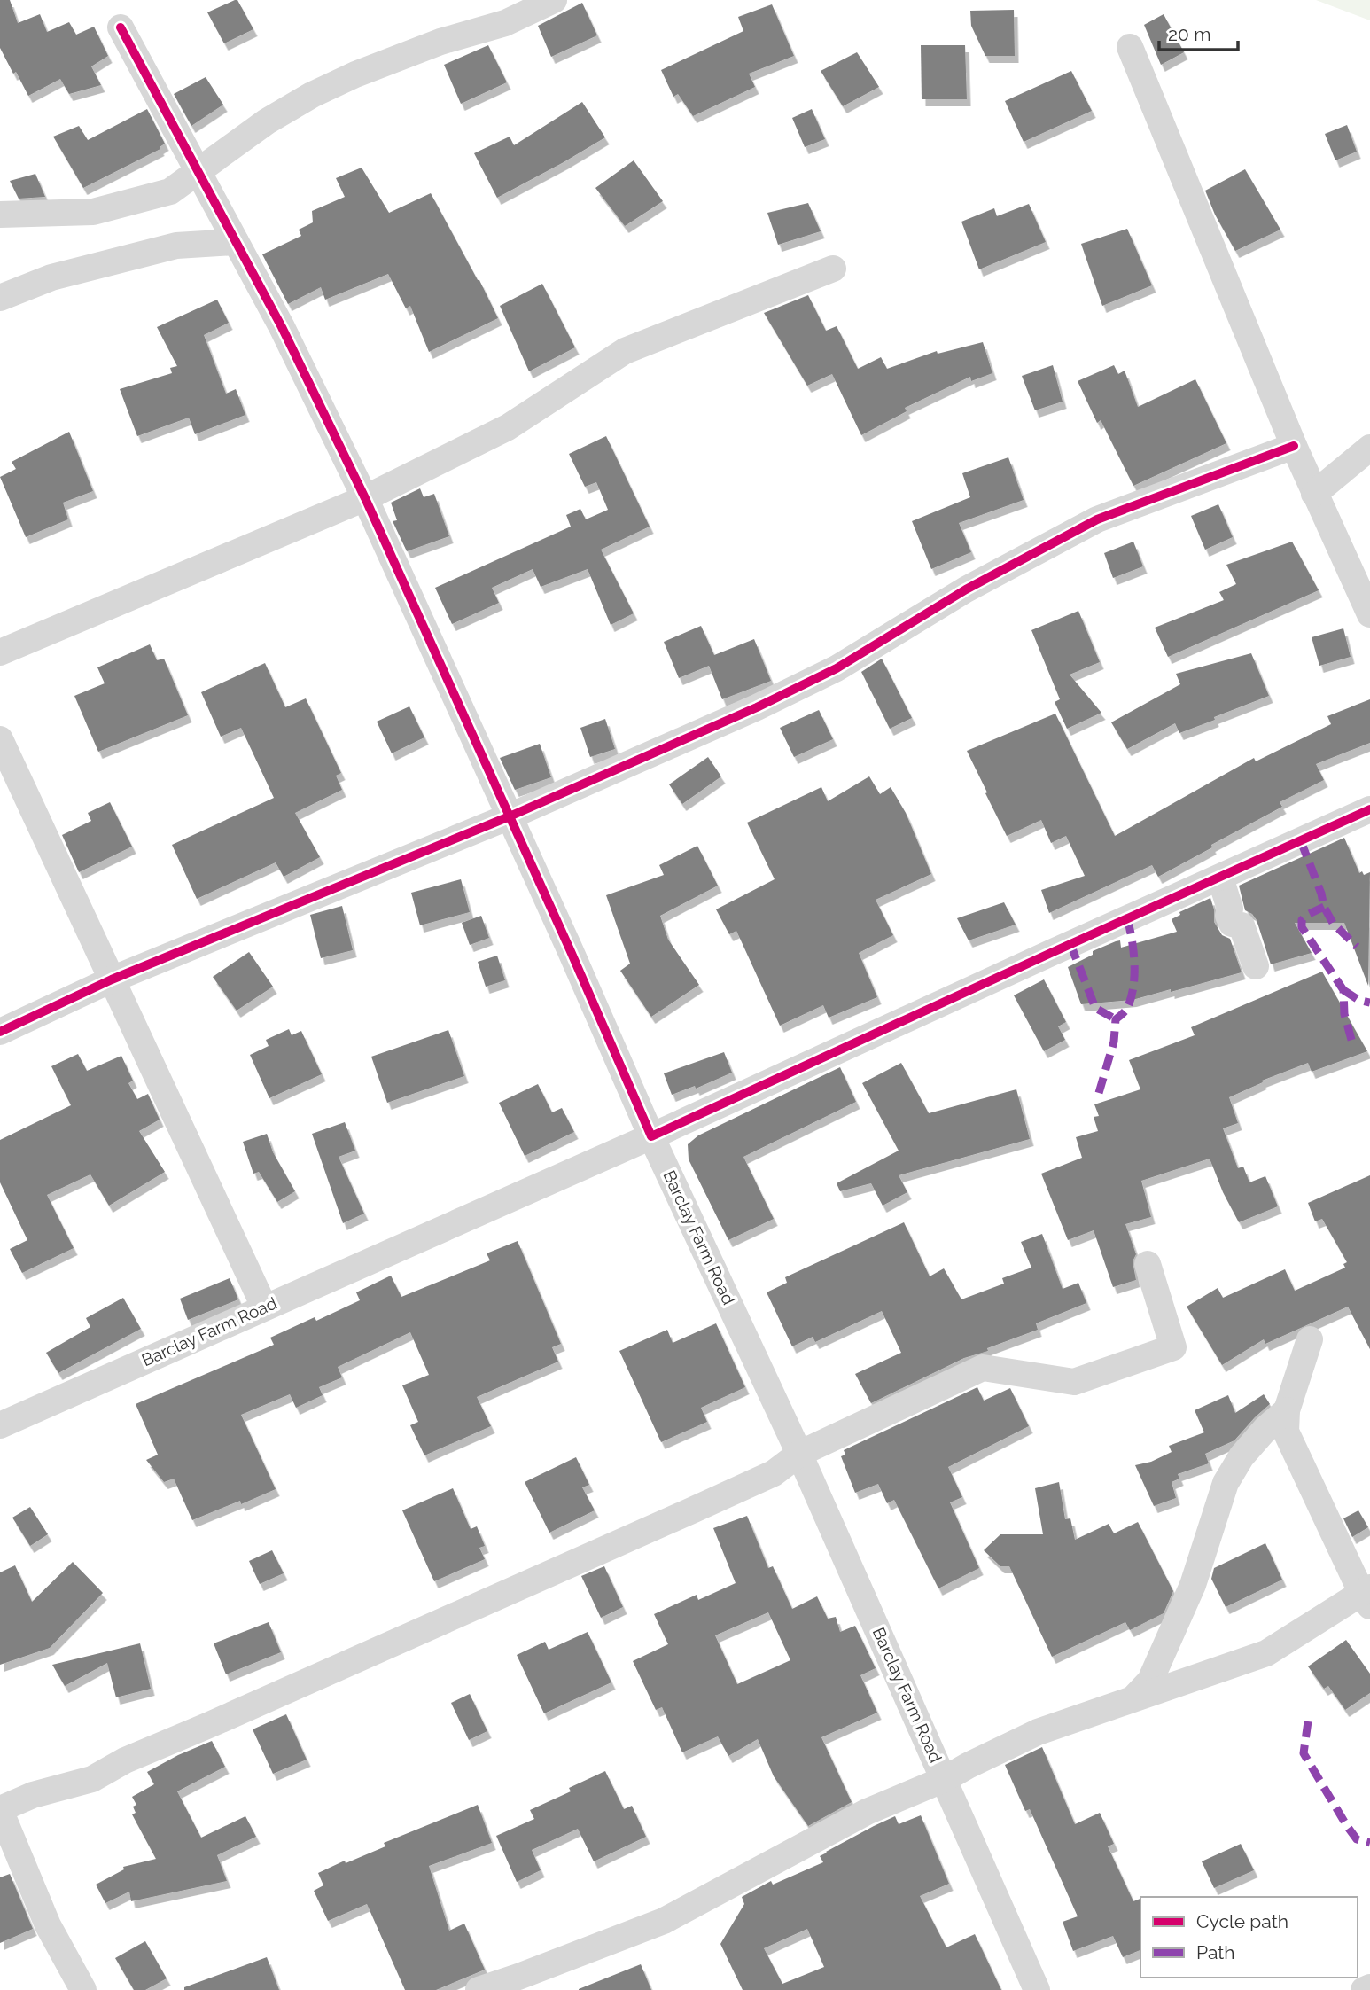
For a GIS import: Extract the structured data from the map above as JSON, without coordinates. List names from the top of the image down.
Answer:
{
  "streets": {
    "street": ["Barclay Farm Road"]
  },
  "legend": ["Cycle path", "Path"],
  "scale_bar": "20 m"
}
